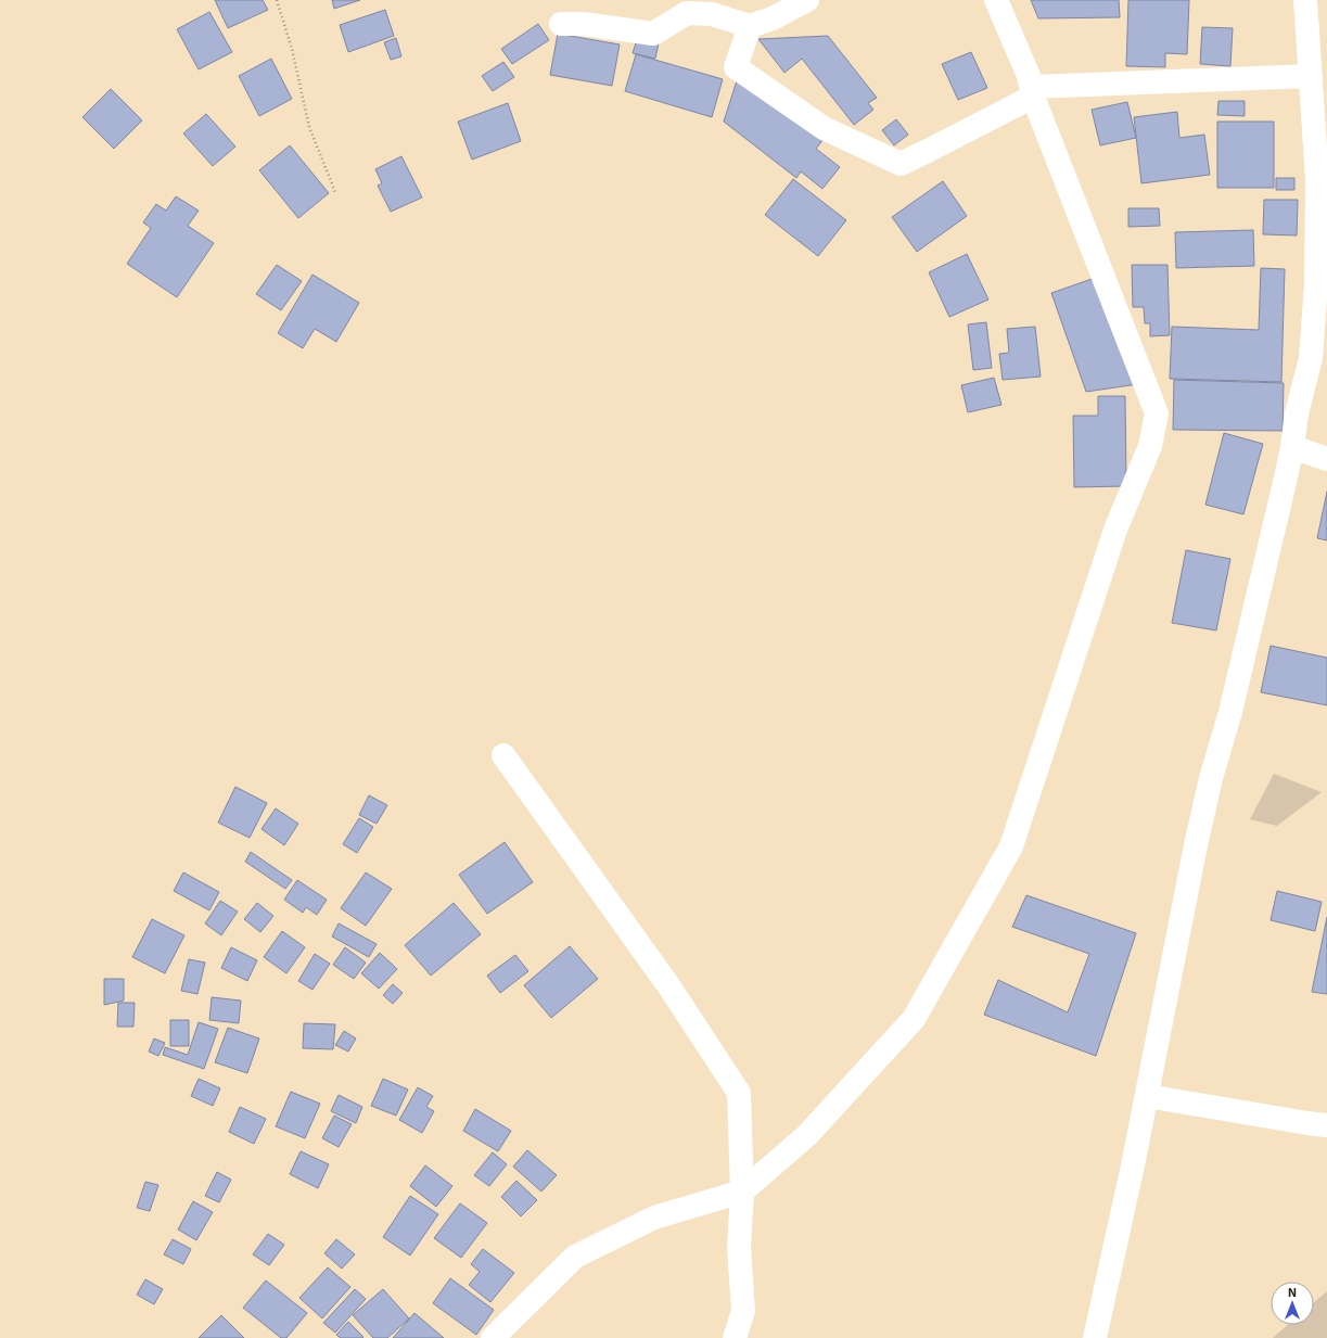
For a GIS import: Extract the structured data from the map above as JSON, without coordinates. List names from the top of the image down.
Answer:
{
  "north": "top"
}
